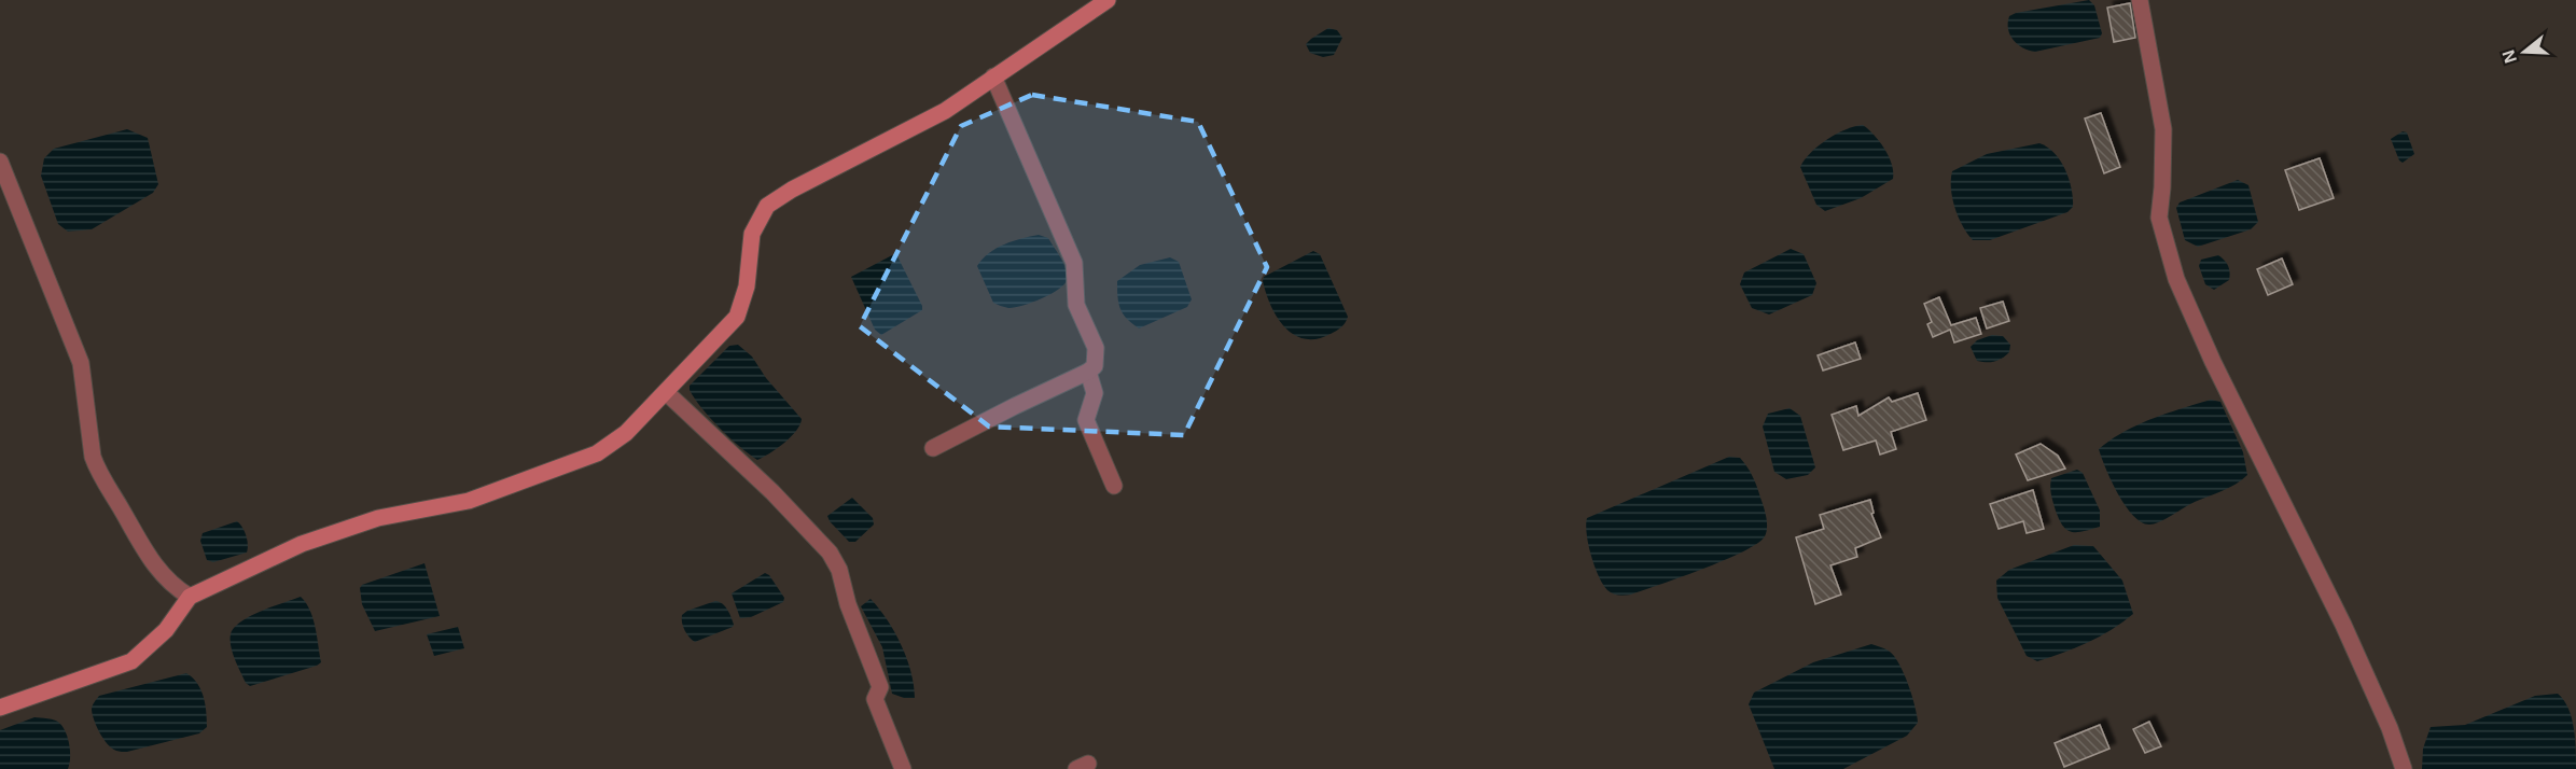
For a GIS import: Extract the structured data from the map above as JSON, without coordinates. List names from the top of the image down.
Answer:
{
  "north": "left"
}
